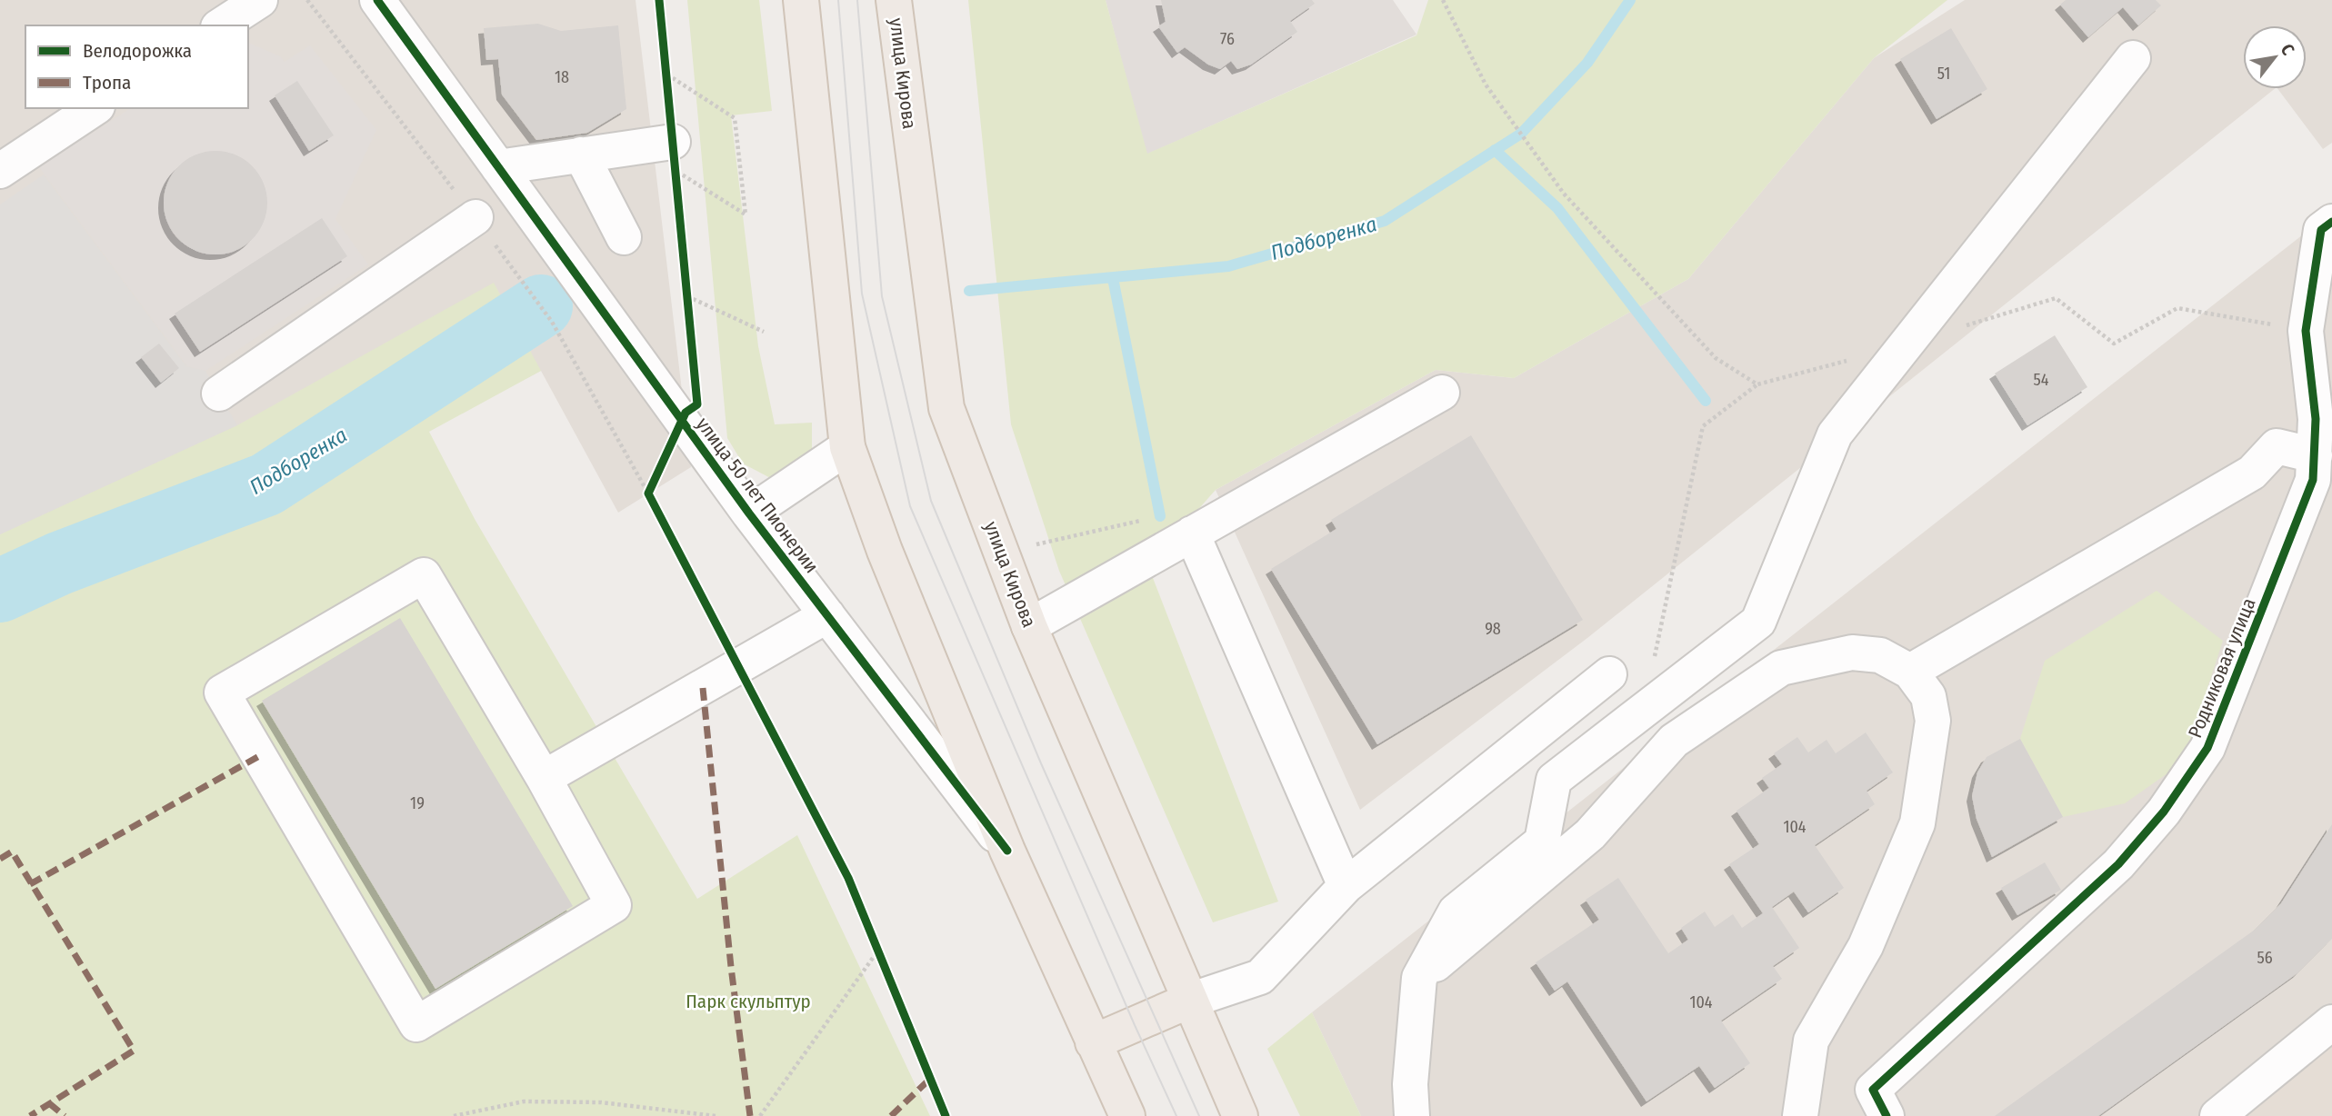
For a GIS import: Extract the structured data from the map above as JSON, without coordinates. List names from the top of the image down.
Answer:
{
  "streets": {
    "main road": ["улица Кирова"],
    "street": ["улица 50 лет Пионерии", "Родниковая улица"]
  },
  "water": ["Подборенка"],
  "parks": ["Парк скульптур"],
  "house_numbers": [
    "76",
    "51",
    "18",
    "54",
    "98",
    "19",
    "104",
    "56",
    "104"
  ],
  "legend": ["Велодорожка", "Тропа"],
  "north": "top right"
}
